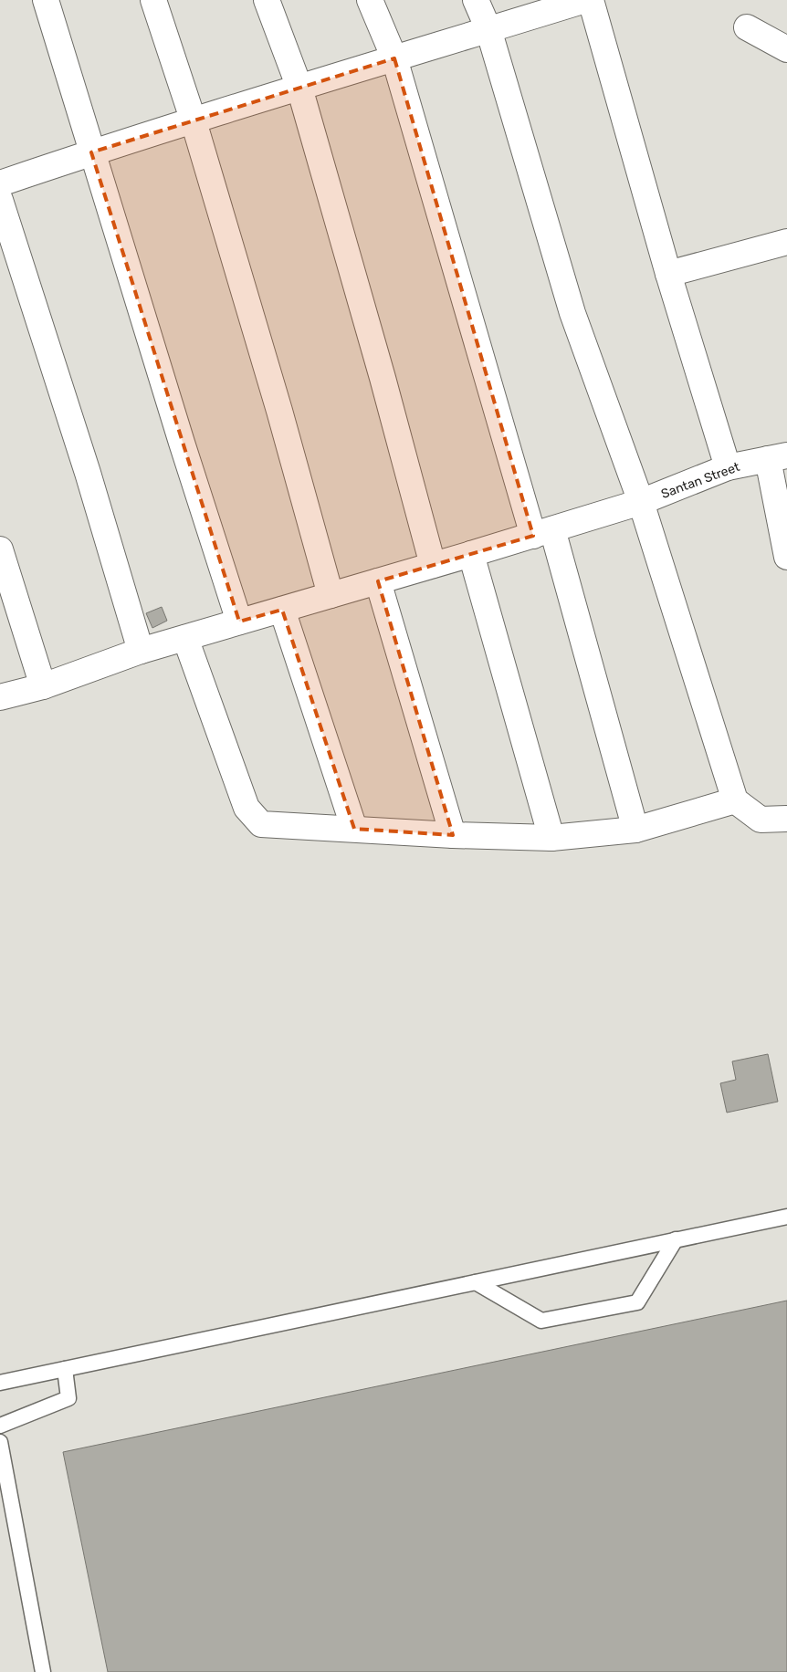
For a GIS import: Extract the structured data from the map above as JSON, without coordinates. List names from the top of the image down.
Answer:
{
  "streets": {
    "street": ["Santan Street"]
  }
}
